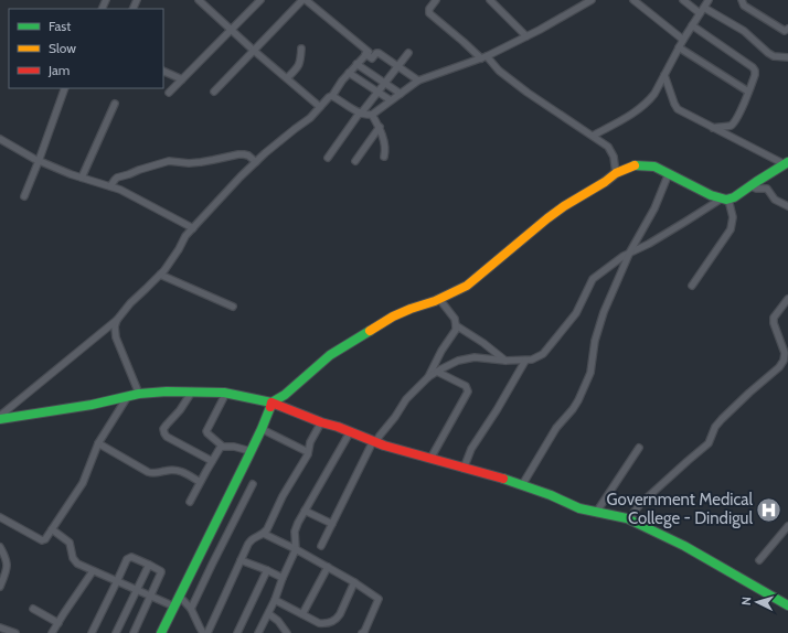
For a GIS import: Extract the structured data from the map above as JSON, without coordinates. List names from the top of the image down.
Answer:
{
  "places": {
    "hospital": ["Government Medical College - Dindigul"]
  },
  "legend": ["Fast", "Slow", "Jam"],
  "north": "left"
}
